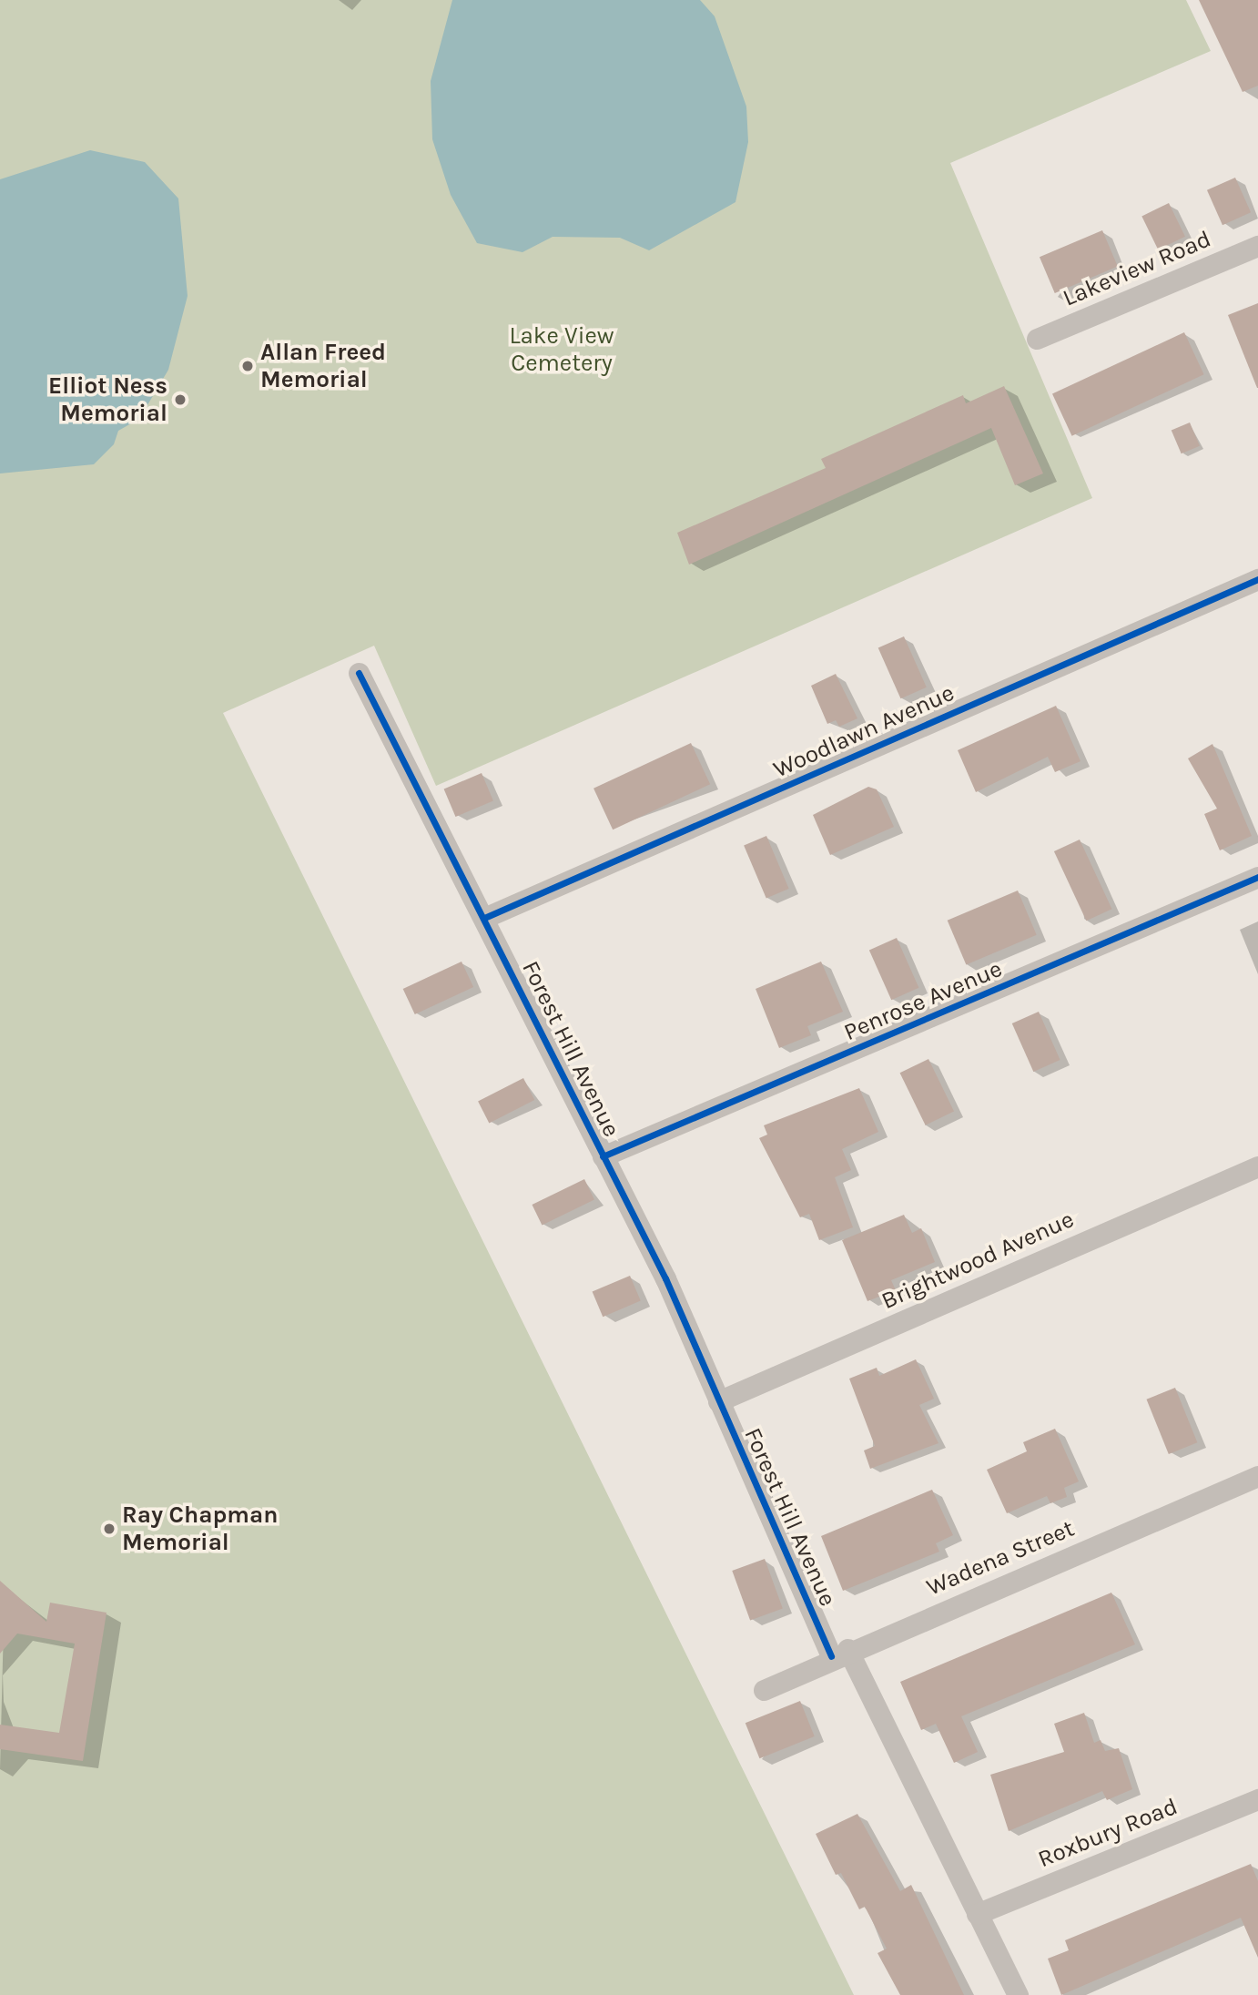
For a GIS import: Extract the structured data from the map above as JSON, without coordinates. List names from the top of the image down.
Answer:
{
  "streets": {
    "street": [
      "Lakeview Road",
      "Woodlawn Avenue",
      "Penrose Avenue",
      "Forest Hill Avenue",
      "Brightwood Avenue",
      "Wadena Street",
      "Roxbury Road"
    ]
  },
  "crossings": [
    ["Woodlawn Avenue", "Forest Hill Avenue"],
    ["Penrose Avenue", "Forest Hill Avenue"],
    ["Forest Hill Avenue", "Brightwood Avenue"],
    ["Forest Hill Avenue", "Wadena Street"],
    ["Forest Hill Avenue", "Roxbury Road"]
  ],
  "parks": ["Lake View Cemetery"],
  "places": ["Allan Freed Memorial", "Elliot Ness Memorial", "Ray Chapman Memorial"]
}
